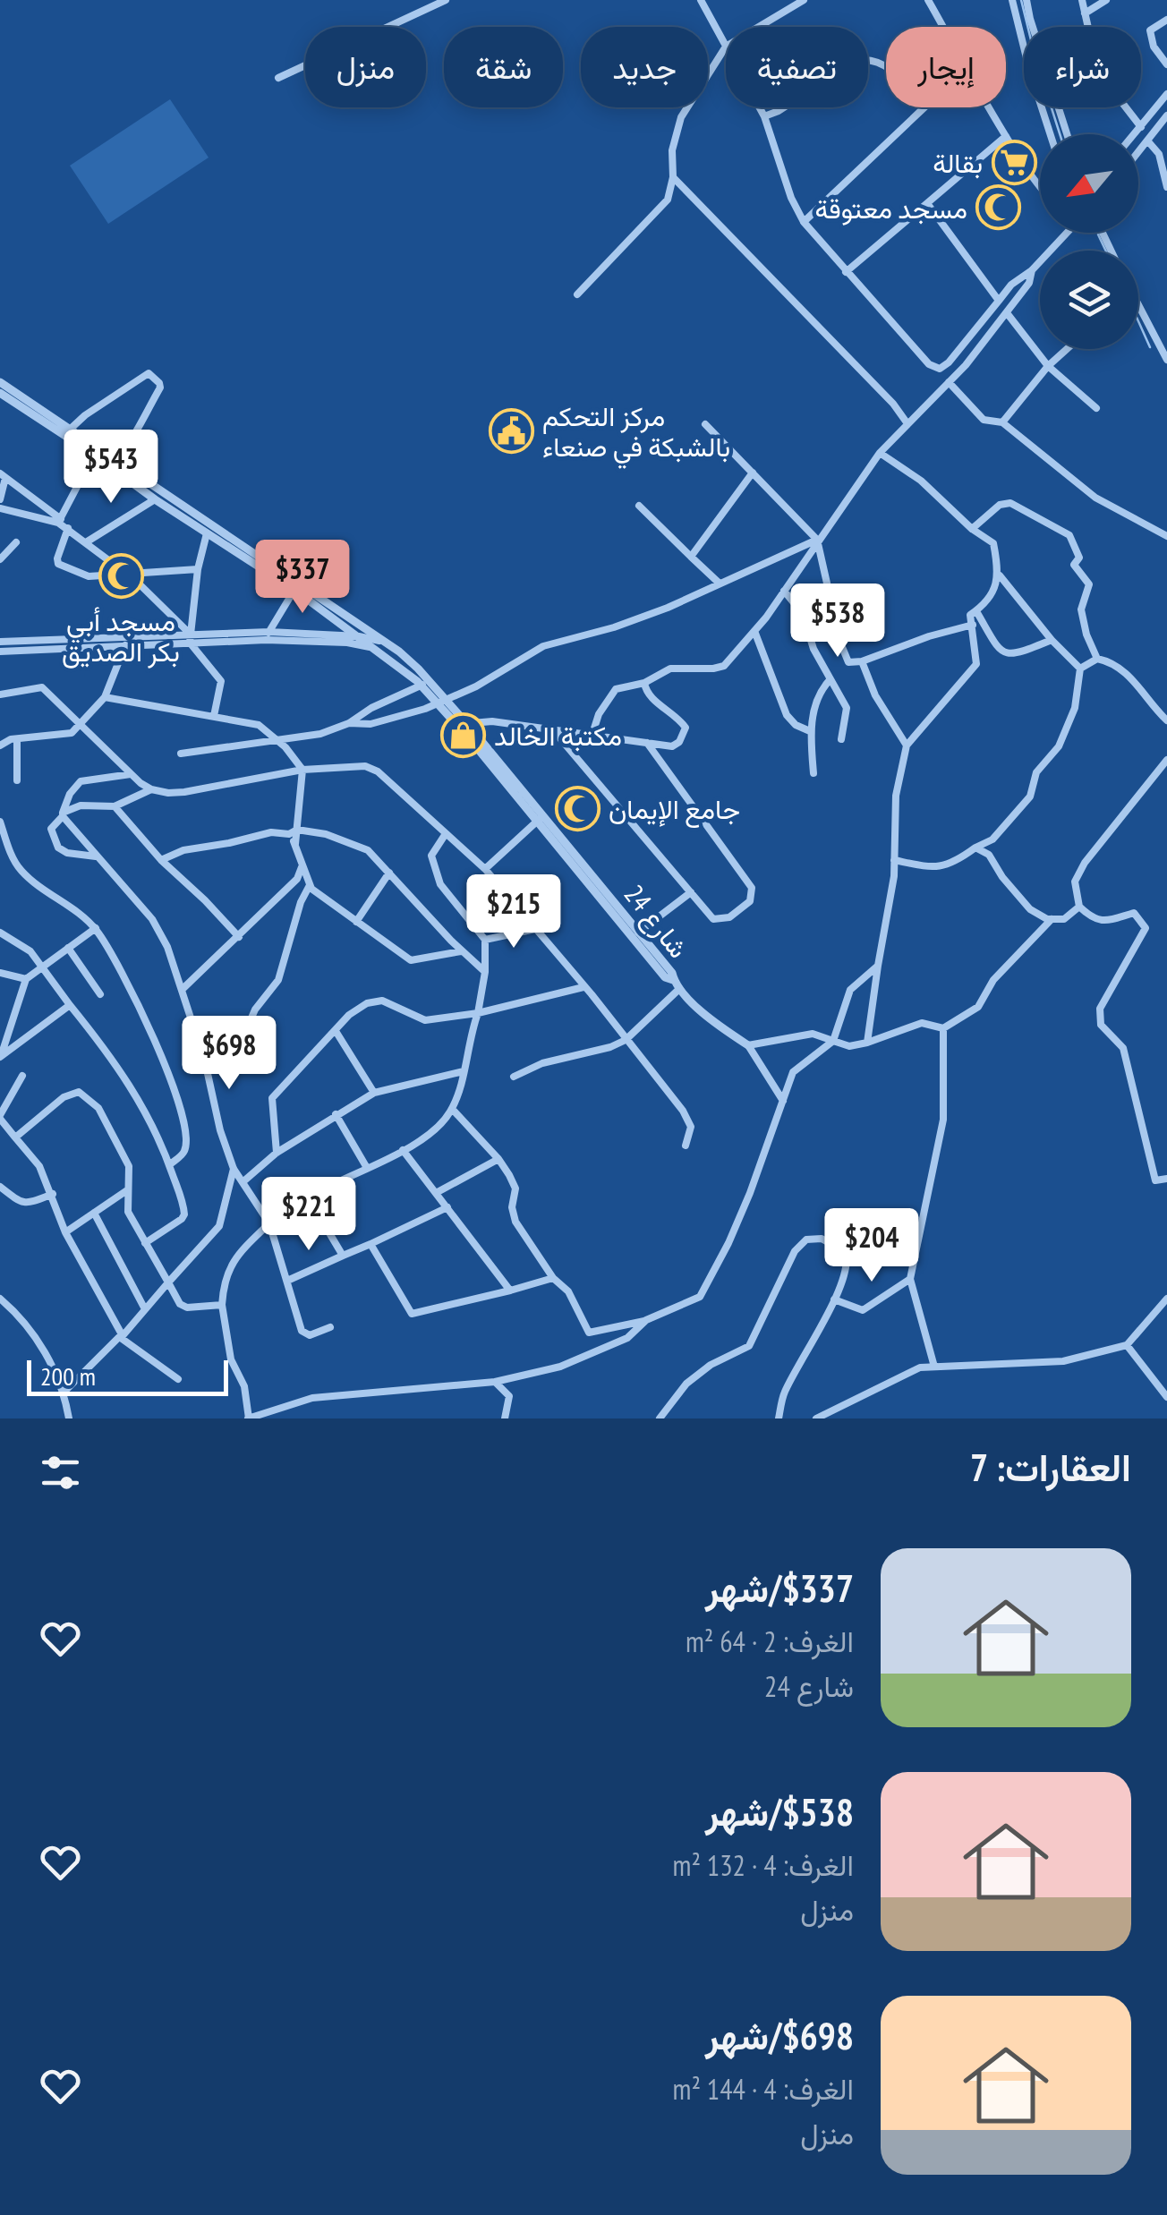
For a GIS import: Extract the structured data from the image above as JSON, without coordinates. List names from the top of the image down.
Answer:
{
  "streets": {
    "street": ["شارع 24"]
  },
  "places": {
    "supermarket": ["بقالة"],
    "mosque": ["مسجد معتوقة", "مسجد أبي بكر الصديق", "جامع الإيمان"],
    "public building": ["مركز التحكم بالشبكة في صنعاء"],
    "shop": ["مكتبة الخالد"]
  },
  "scale_bar": "200 m",
  "north": "bottom left",
  "page": {
    "chip": [
      "شراء",
      "إيجار",
      "تصفية",
      "جديد",
      "شقة",
      "منزل"
    ],
    "price": [
      "$543",
      "$337",
      "$538",
      "$215",
      "$698",
      "$221",
      "$204"
    ],
    "scale": "200 m",
    "heading": "العقارات: 7",
    "list": [
      {
        "name": "$337/شهر",
        "note": "الغرف: 2 · 64 m² · شارع 24"
      },
      {
        "name": "$538/شهر",
        "note": "الغرف: 4 · 132 m² · منزل"
      },
      {
        "name": "$698/شهر",
        "note": "الغرف: 4 · 144 m² · منزل"
      }
    ]
  }
}
